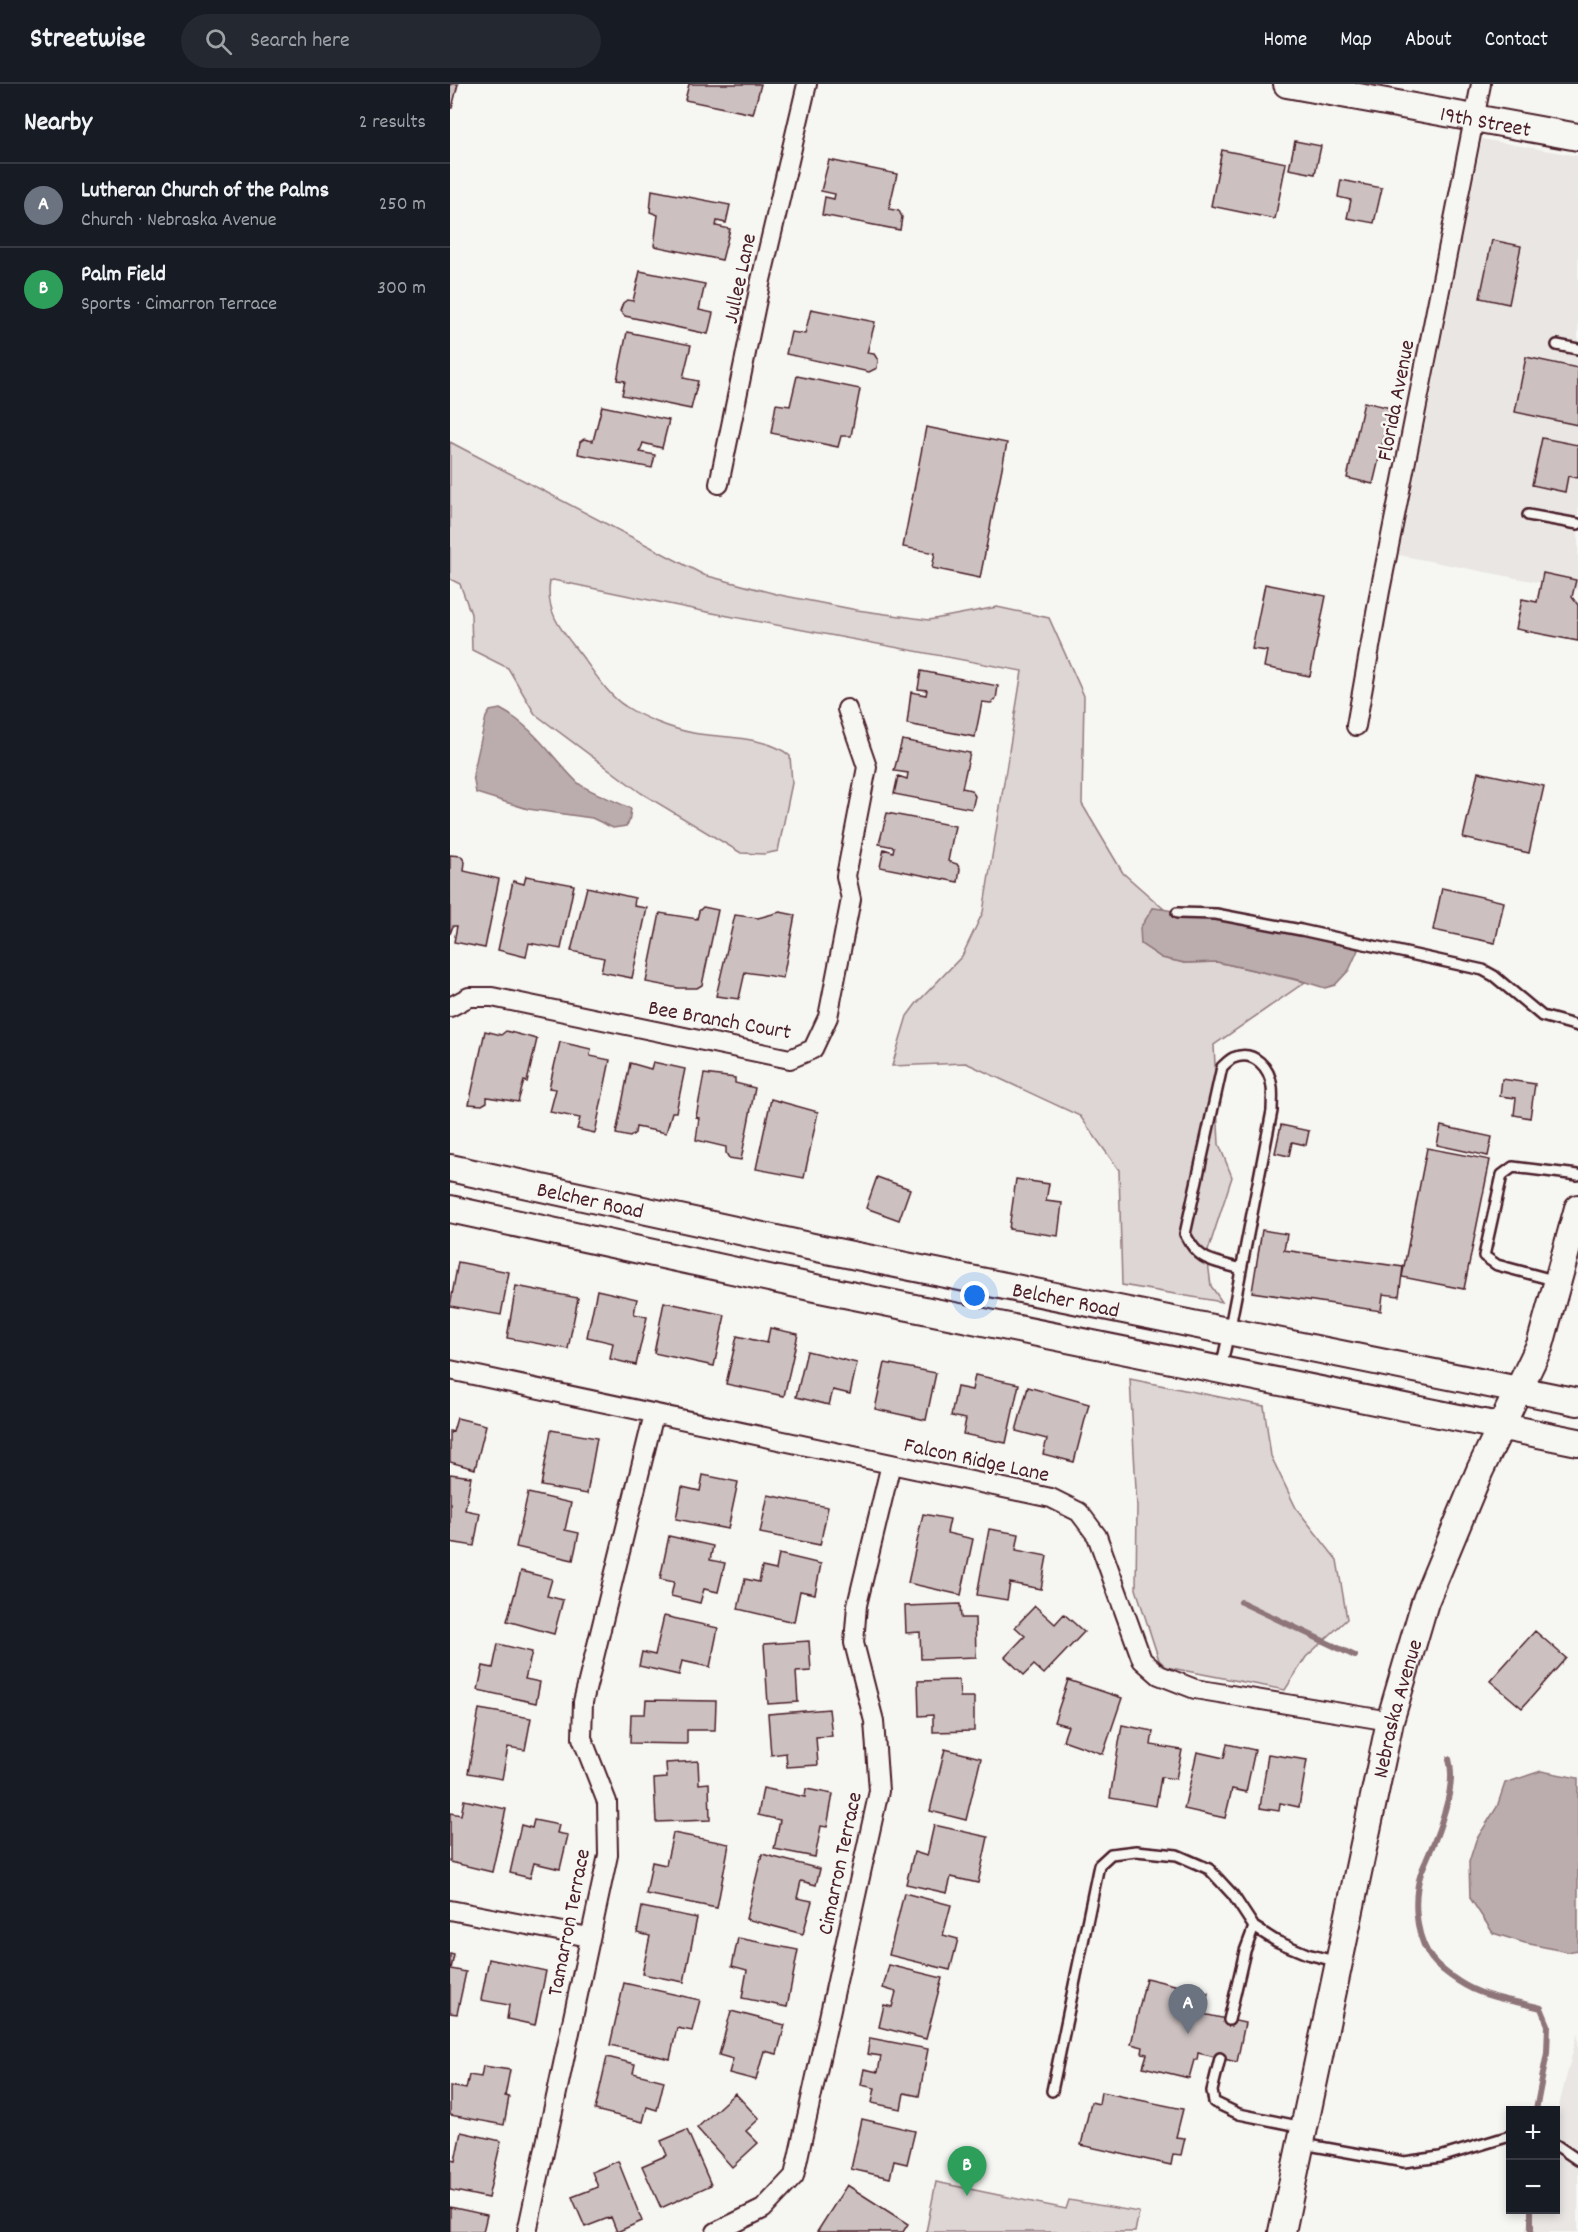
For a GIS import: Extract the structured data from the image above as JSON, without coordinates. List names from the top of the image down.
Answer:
{
  "streets": {
    "main road": ["19th Street", "Belcher Road", "Nebraska Avenue"],
    "street": [
      "Jullee Lane",
      "Florida Avenue",
      "Bee Branch Court",
      "Falcon Ridge Lane",
      "Cimarron Terrace",
      "Tamarron Terrace"
    ]
  },
  "crossings": [
    ["19th Street", "Florida Avenue"],
    ["Belcher Road", "Nebraska Avenue"],
    ["Falcon Ridge Lane", "Nebraska Avenue"],
    ["Falcon Ridge Lane", "Cimarron Terrace"],
    ["Falcon Ridge Lane", "Tamarron Terrace"]
  ],
  "page": {
    "header": "Streetwise",
    "search": "Search here",
    "nav": [
      "Home",
      "Map",
      "About",
      "Contact"
    ],
    "heading": ["Nearby", "2 results"],
    "list": [
      {
        "mark": "A",
        "name": "Lutheran Church of the Palms",
        "note": "Church · Nebraska Avenue",
        "value": "250 m"
      },
      {
        "mark": "B",
        "name": "Palm Field",
        "note": "Sports · Cimarron Terrace",
        "value": "300 m"
      }
    ],
    "pins": ["A", "B"],
    "map_buttons": ["+", "−"]
  }
}
